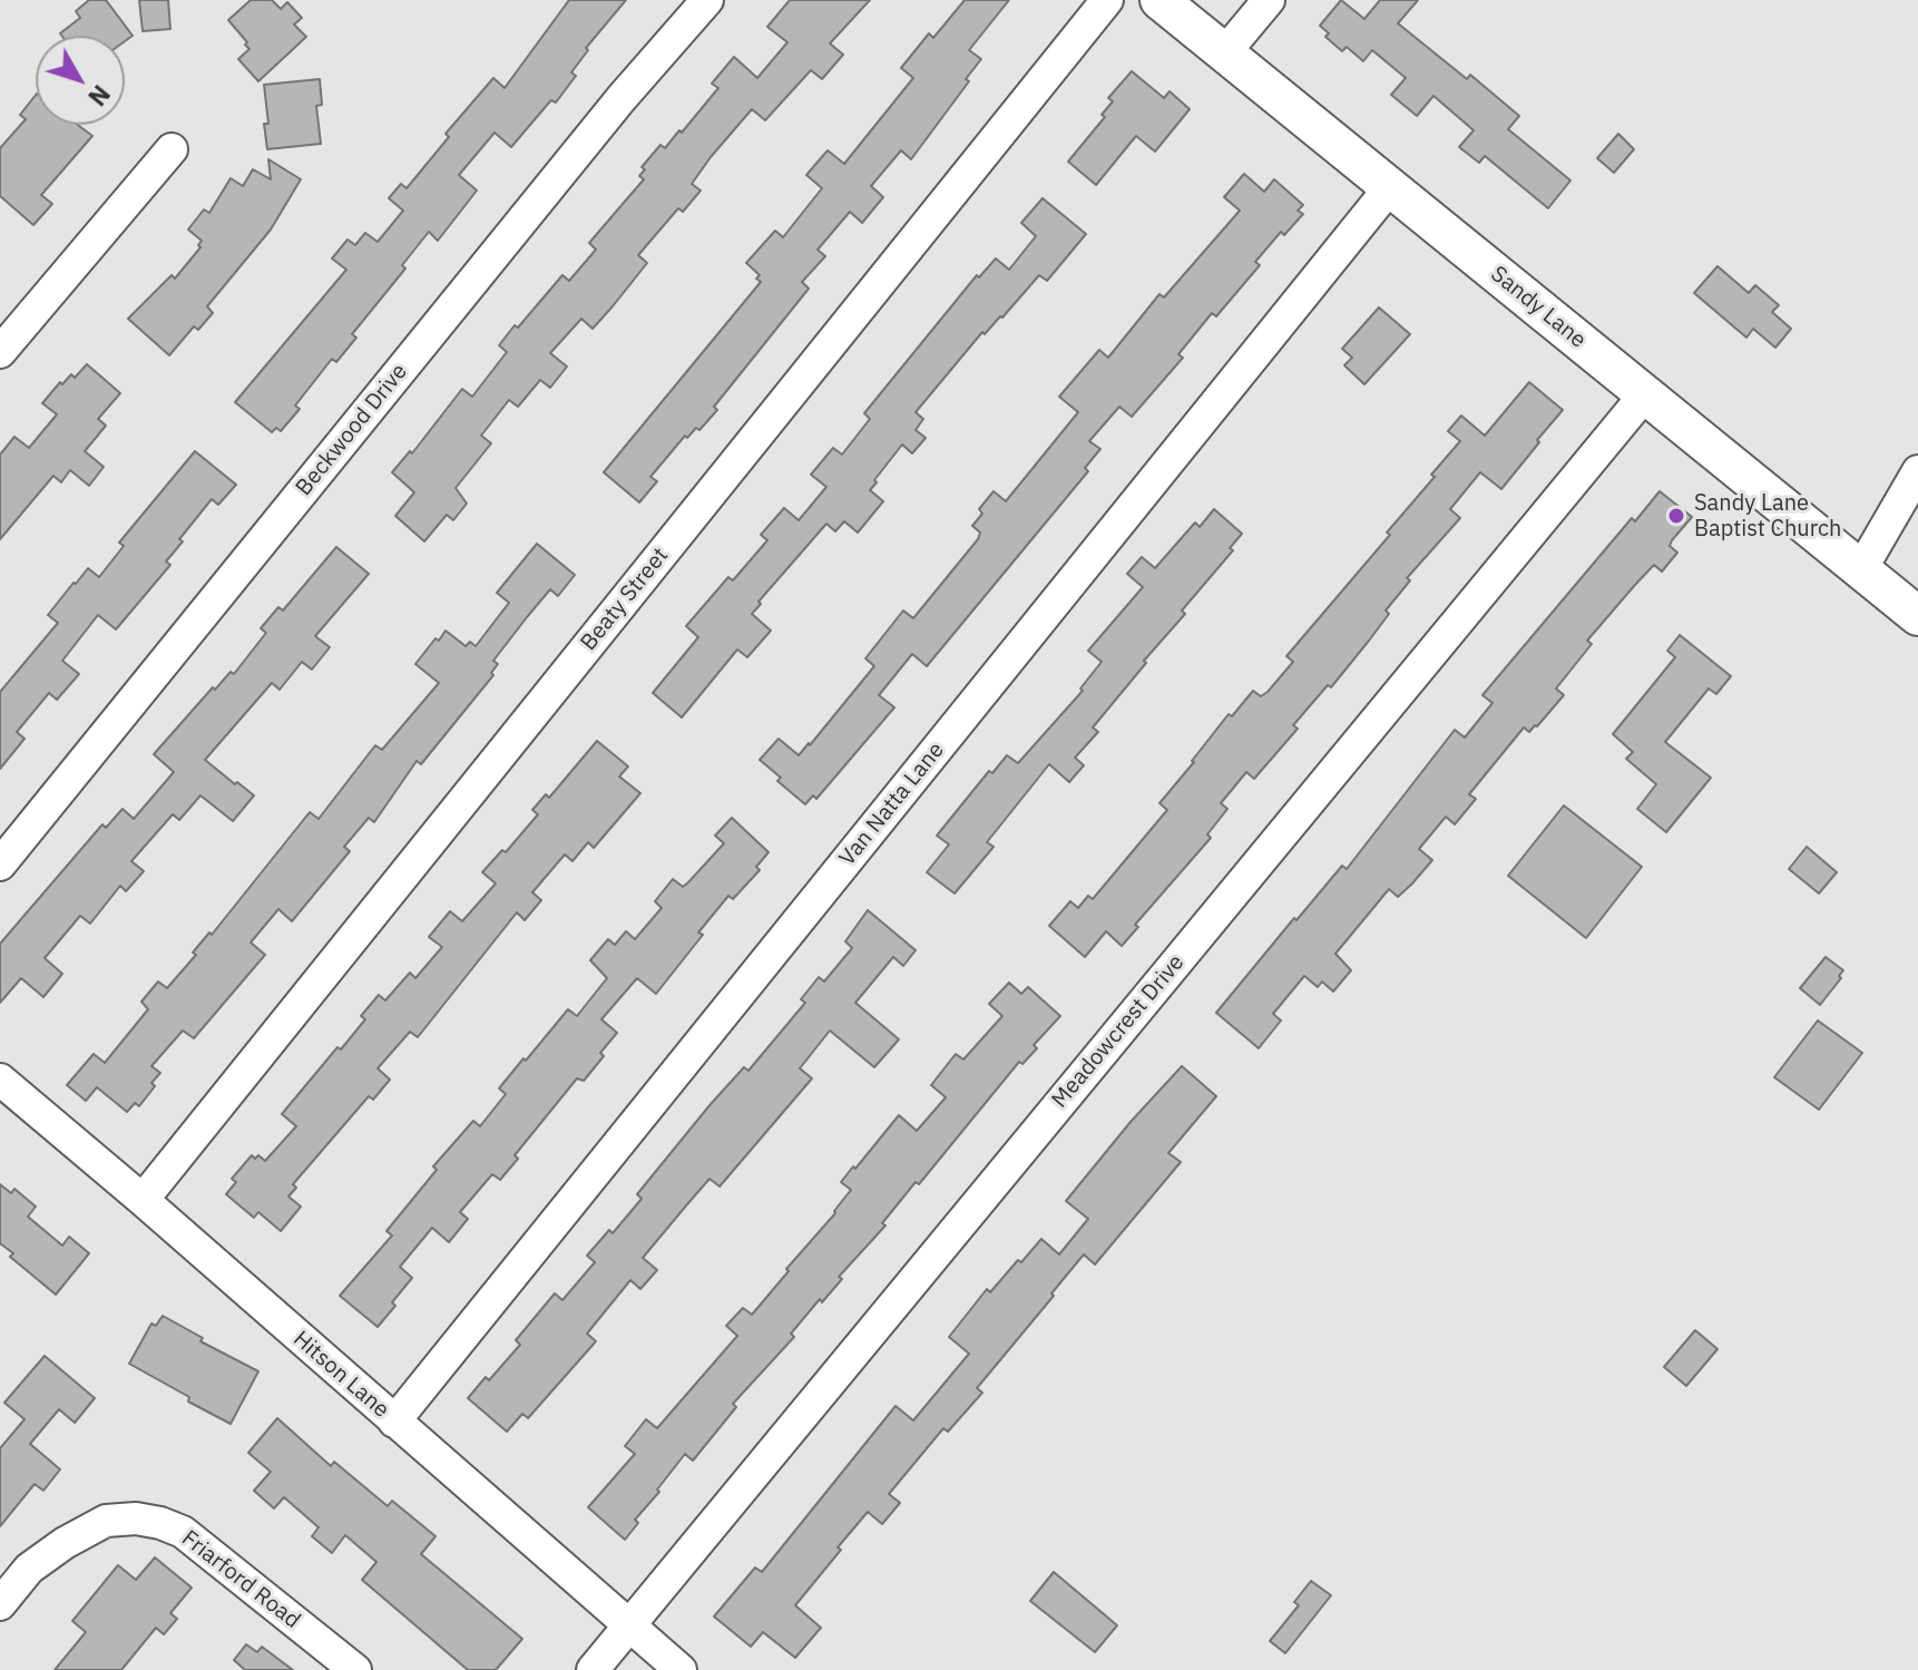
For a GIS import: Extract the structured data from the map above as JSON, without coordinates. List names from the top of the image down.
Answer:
{
  "streets": {
    "street": [
      "Sandy Lane",
      "Beckwood Drive",
      "Beaty Street",
      "Van Natta Lane",
      "Meadowcrest Drive",
      "Hitson Lane",
      "Friarford Road"
    ]
  },
  "crossings": [
    ["Sandy Lane", "Van Natta Lane"],
    ["Sandy Lane", "Meadowcrest Drive"],
    ["Beaty Street", "Hitson Lane"],
    ["Van Natta Lane", "Hitson Lane"],
    ["Meadowcrest Drive", "Hitson Lane"]
  ],
  "places": ["Sandy Lane Baptist Church"],
  "north": "bottom right"
}
